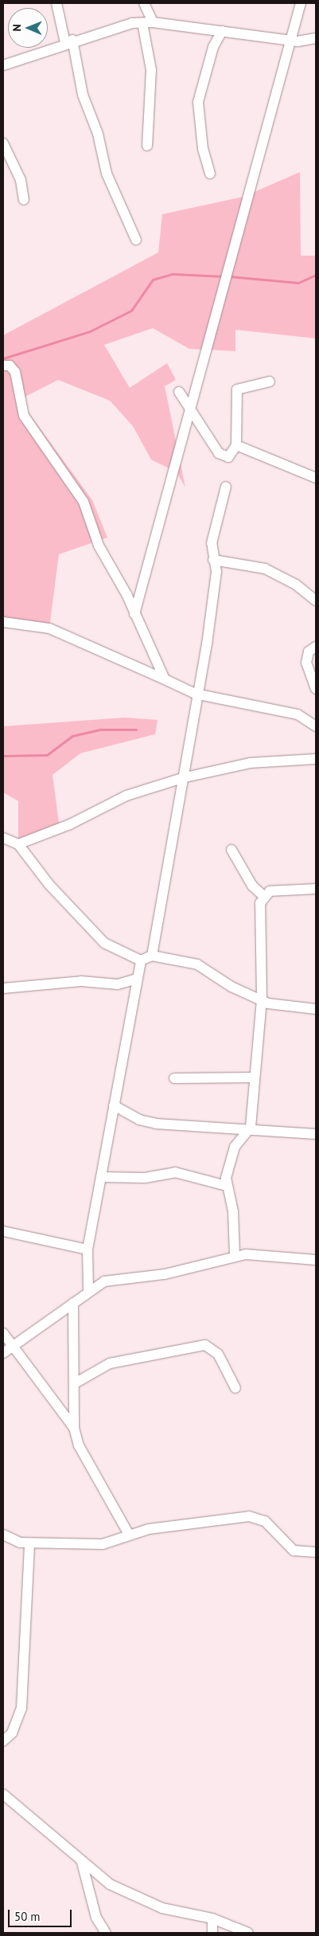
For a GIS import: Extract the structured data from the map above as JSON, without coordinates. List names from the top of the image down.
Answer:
{
  "scale_bar": "50 m",
  "north": "left"
}
